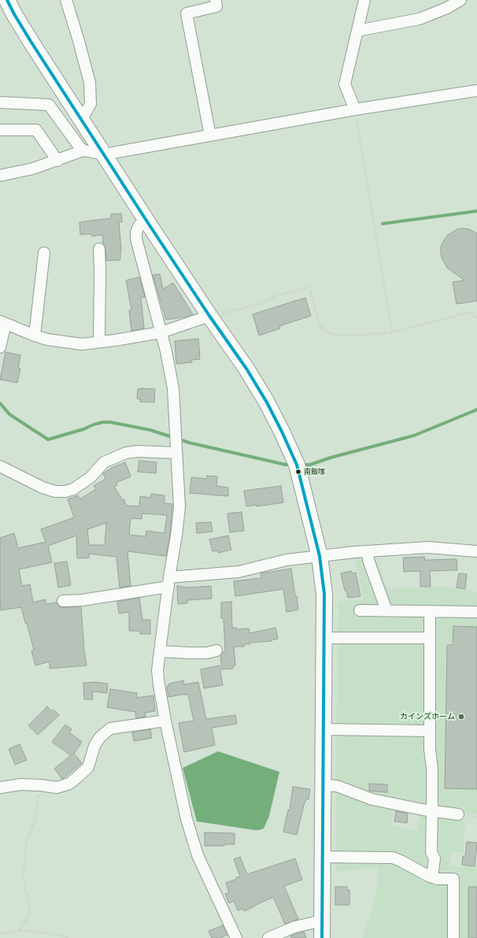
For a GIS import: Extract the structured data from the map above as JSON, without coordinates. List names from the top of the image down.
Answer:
{
  "places": ["南飯塚", "カインズホーム"]
}
